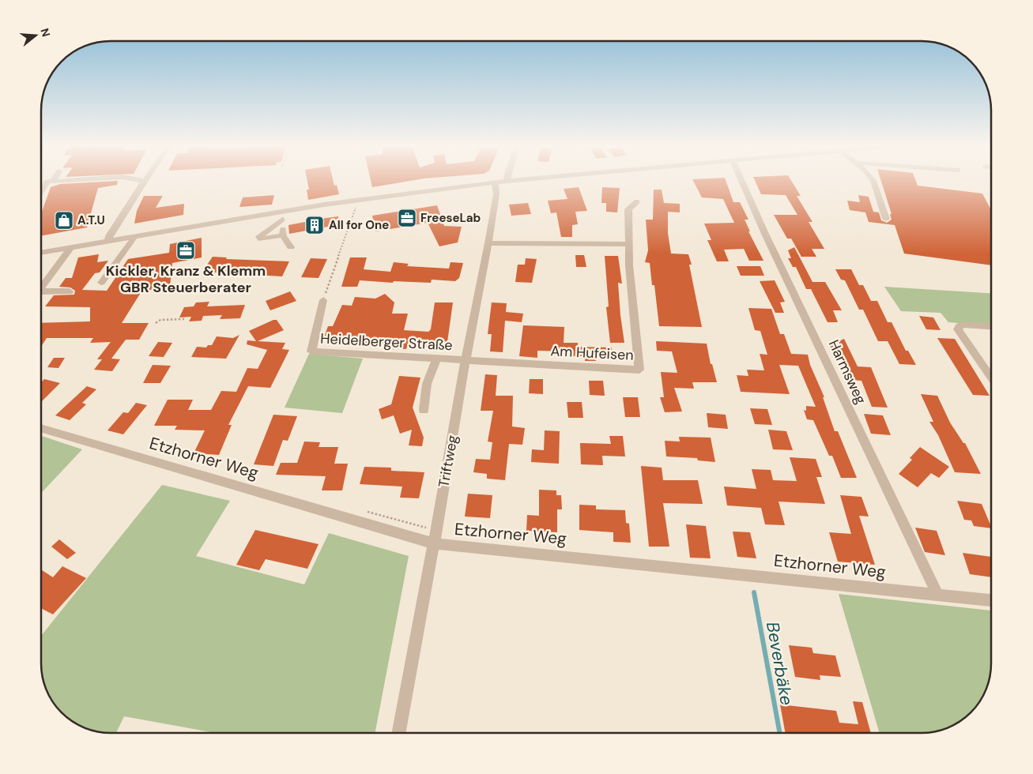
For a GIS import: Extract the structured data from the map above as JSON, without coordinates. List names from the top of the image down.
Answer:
{
  "streets": {
    "street": [
      "Heidelberger Straße",
      "Am Hufeisen",
      "Harmsweg",
      "Etzhorner Weg",
      "Triftweg"
    ]
  },
  "crossings": [
    ["Heidelberger Straße", "Am Hufeisen"],
    ["Heidelberger Straße", "Triftweg"],
    ["Am Hufeisen", "Triftweg"],
    ["Harmsweg", "Etzhorner Weg"],
    ["Etzhorner Weg", "Triftweg"]
  ],
  "water": ["Beverbäke"],
  "places": {
    "office": ["FreeseLab", "Kickler, Kranz & Klemm GBR Steuerberater"],
    "shop": ["A.T.U"],
    "building": ["All for One"]
  },
  "north": "right"
}
